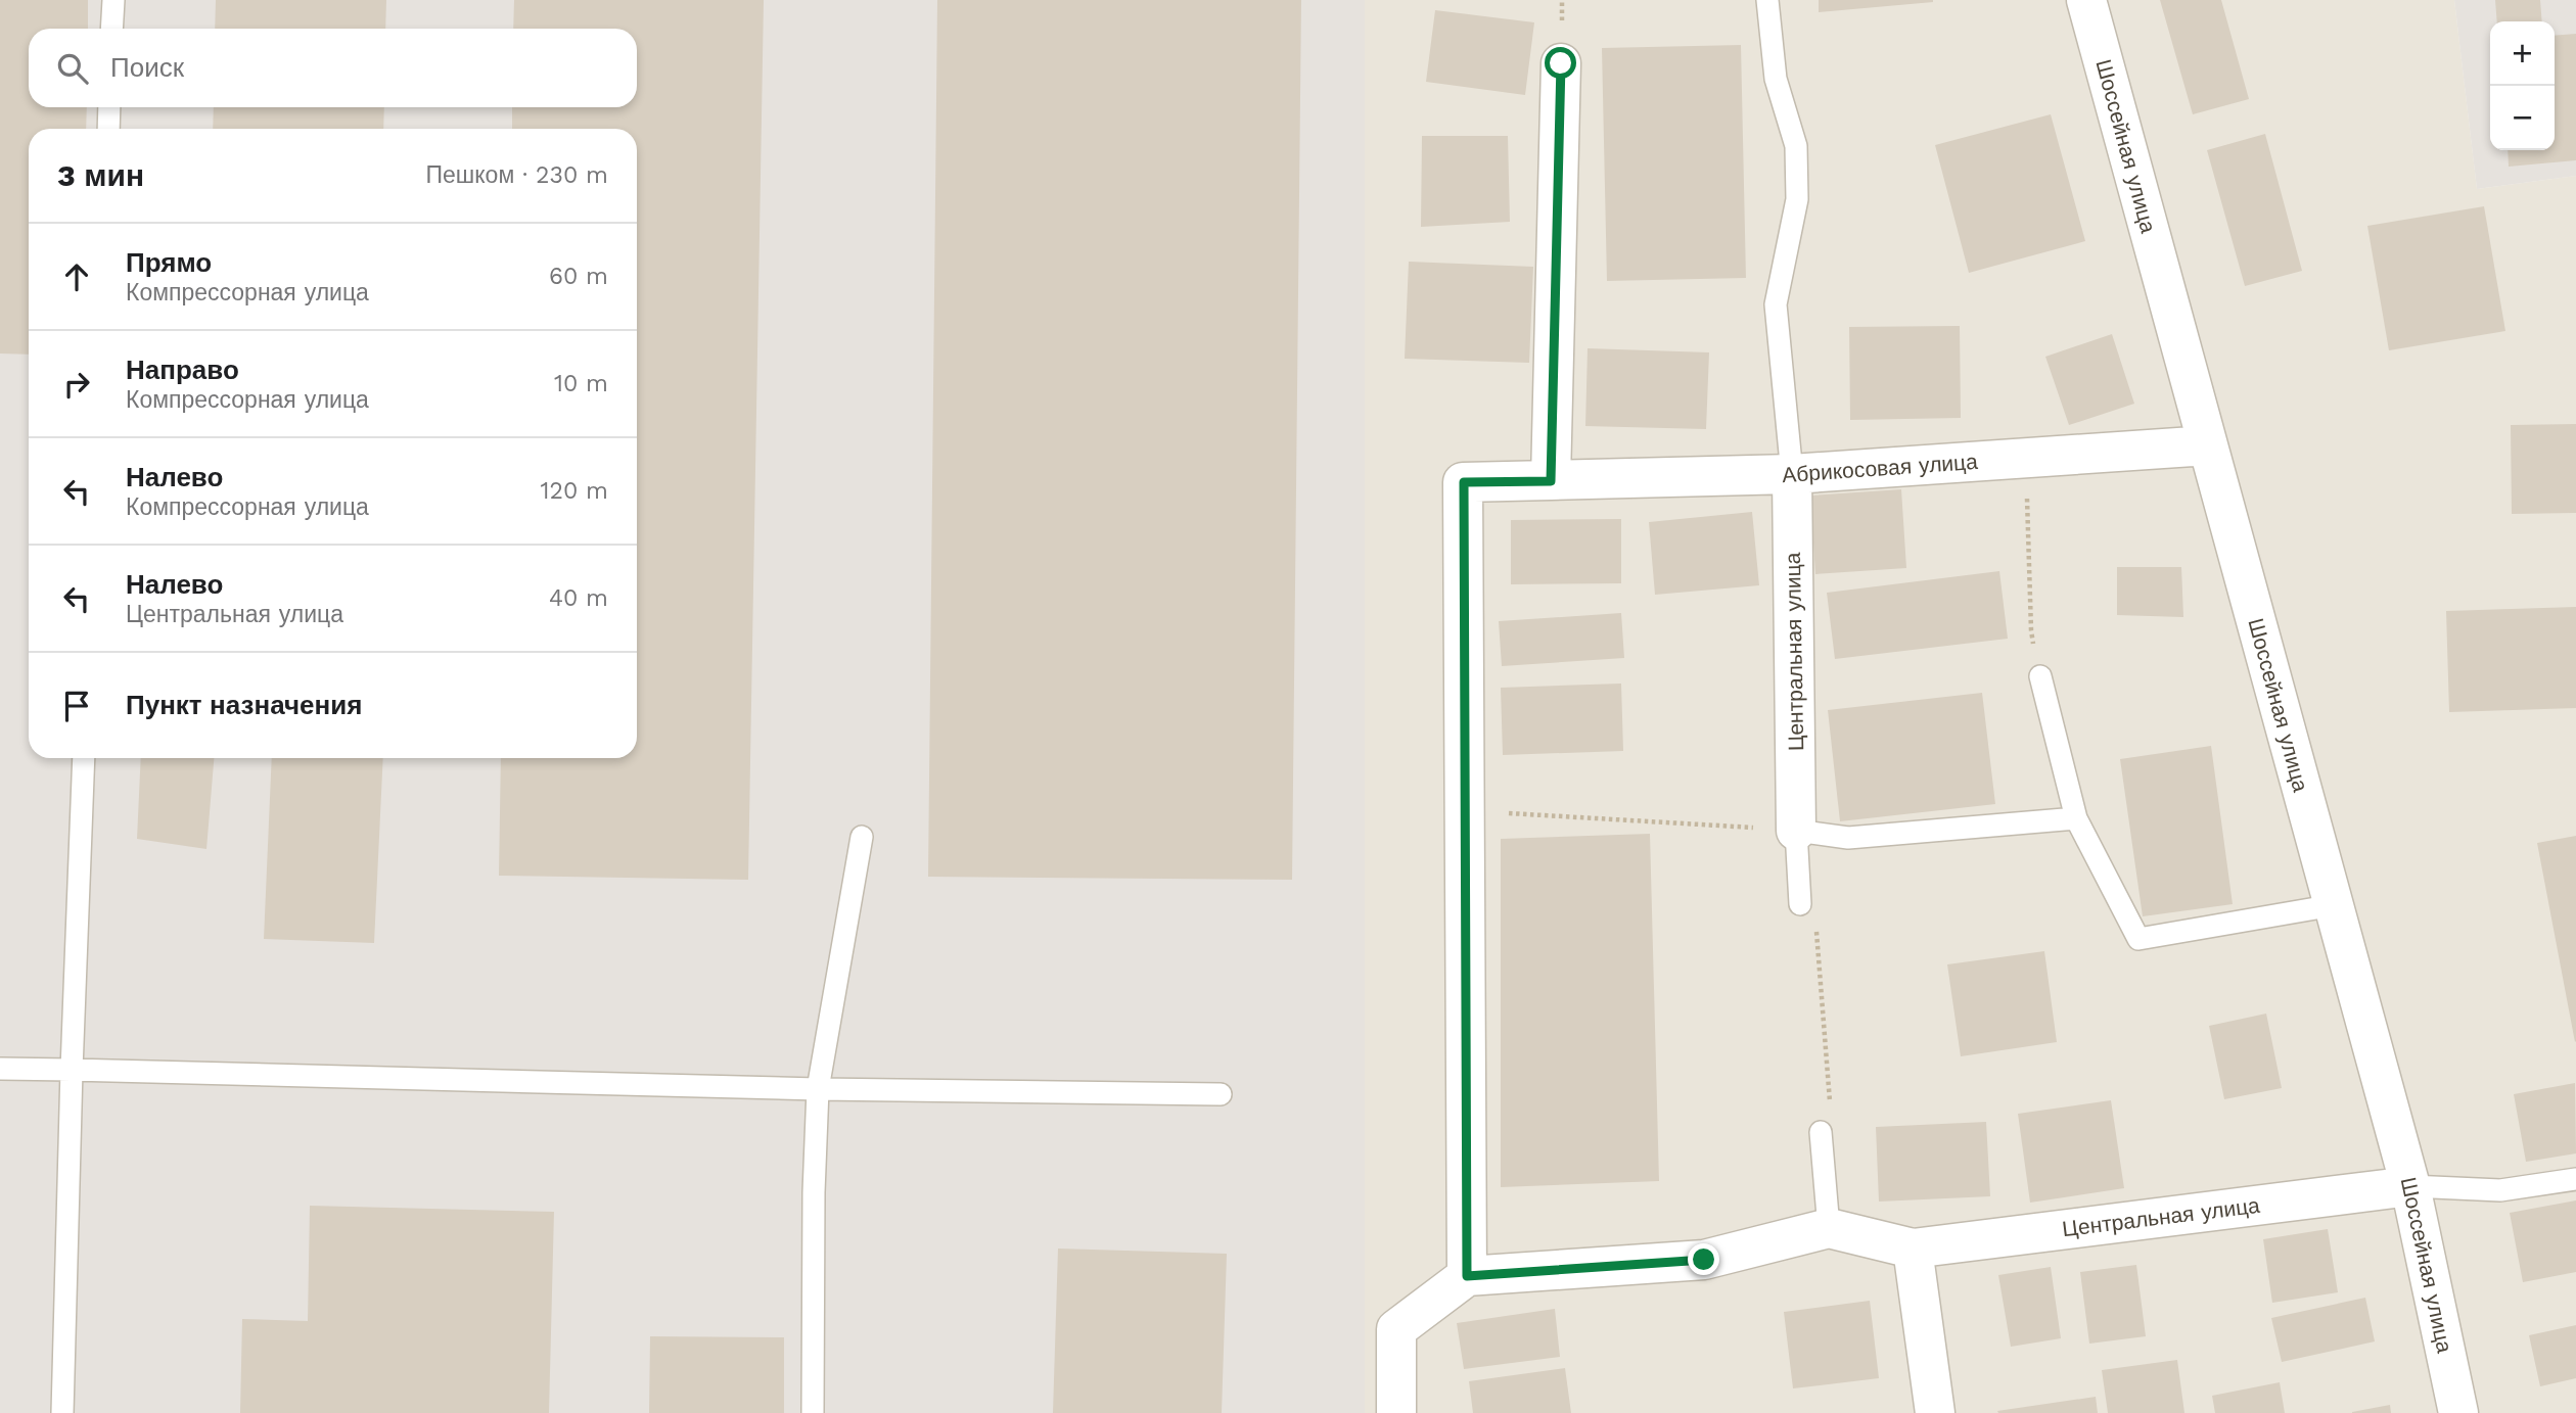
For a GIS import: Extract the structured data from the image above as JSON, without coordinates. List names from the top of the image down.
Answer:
{
  "streets": {
    "street": ["Шоссейная улица", "Абрикосовая улица", "Центральная улица"]
  },
  "crossings": [
    ["Шоссейная улица", "Абрикосовая улица"],
    ["Шоссейная улица", "Центральная улица"],
    ["Абрикосовая улица", "Центральная улица"]
  ],
  "page": {
    "map_buttons": ["+", "−"],
    "search": "Поиск",
    "heading": ["3 мин", "Пешком · 230 m"],
    "list": [
      ["Прямо", "Компрессорная улица", "60 m"],
      ["Направо", "Компрессорная улица", "10 m"],
      ["Налево", "Компрессорная улица", "120 m"],
      ["Налево", "Центральная улица", "40 m"],
      "Пункт назначения"
    ]
  }
}
